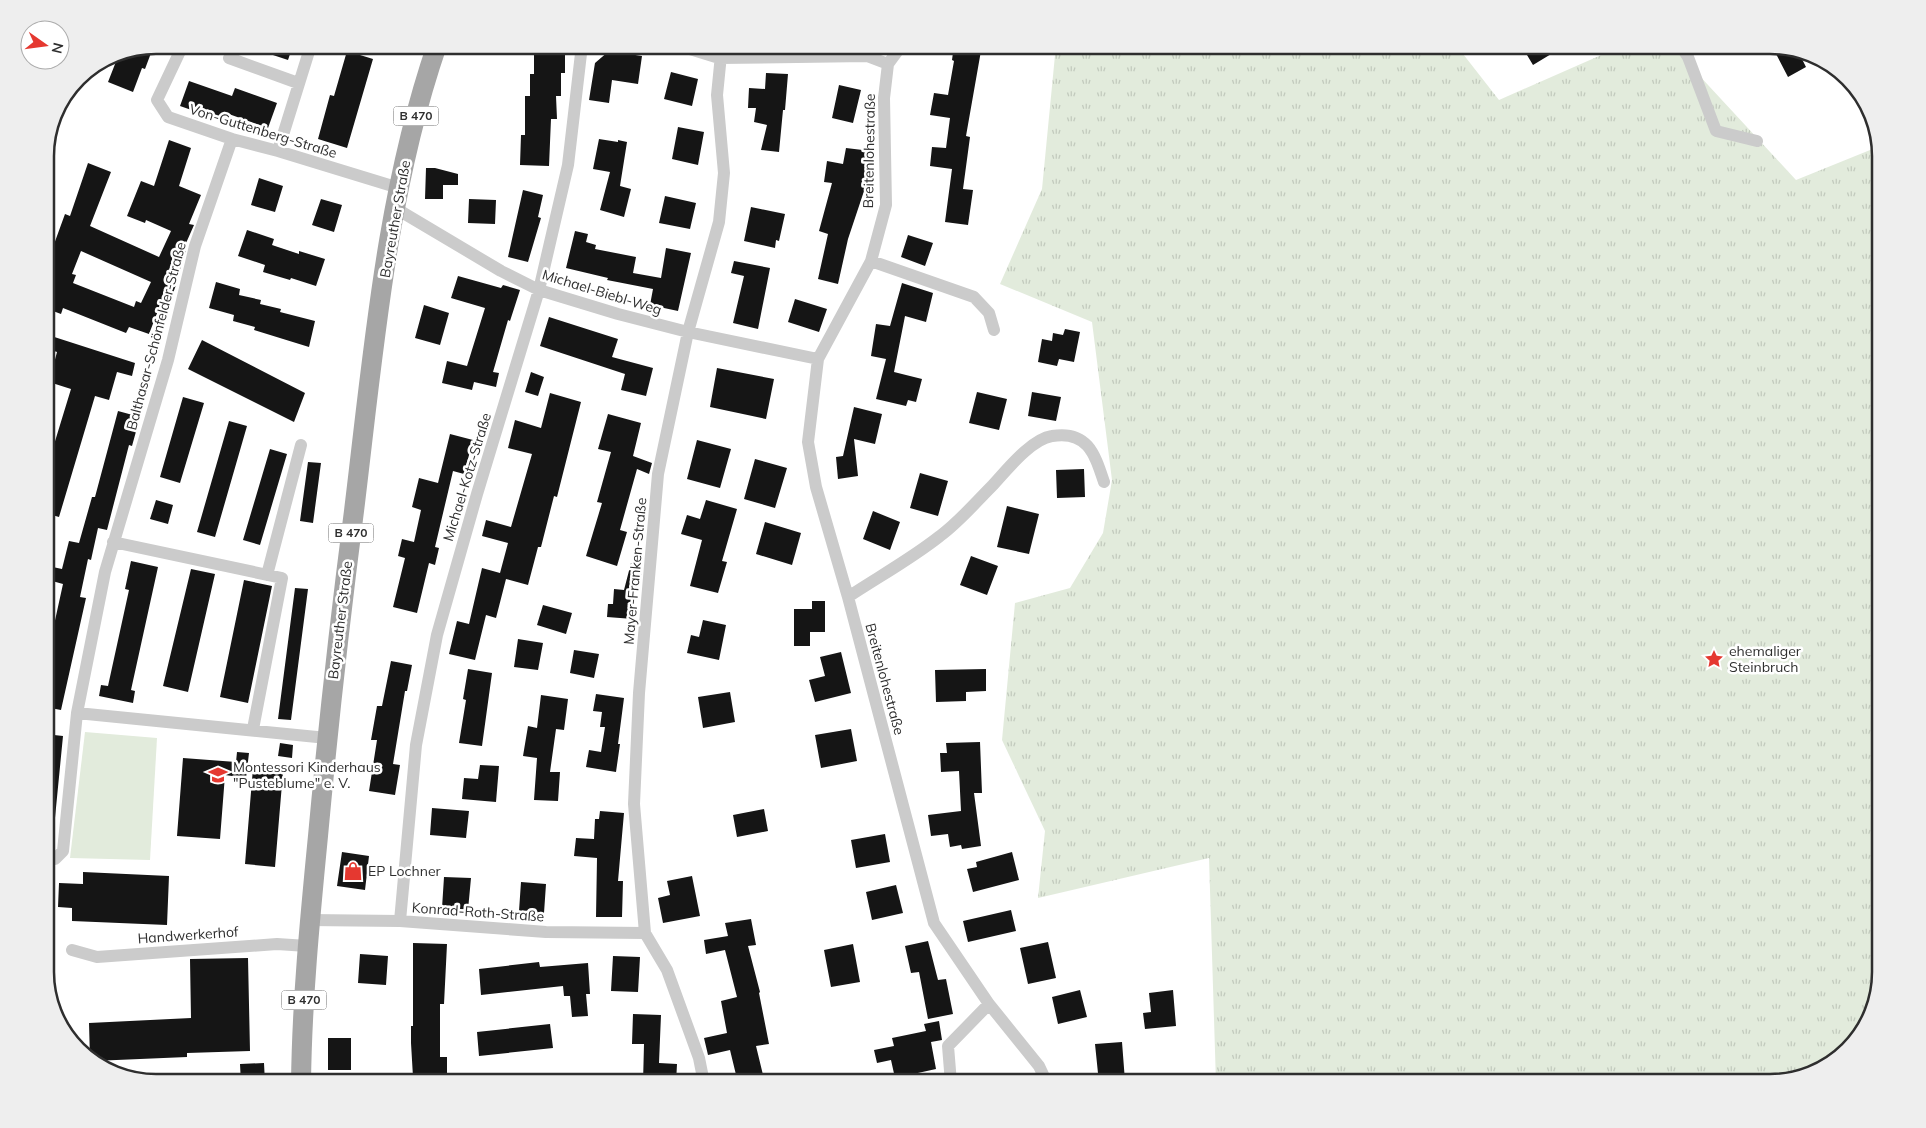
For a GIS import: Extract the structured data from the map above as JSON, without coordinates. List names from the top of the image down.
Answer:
{
  "streets": {
    "main road": ["B 470", "Bayreuther Straße"],
    "street": [
      "Von-Guttenberg-Straße",
      "Breitenlohestraße",
      "Michael-Biebl-Weg",
      "Balthasar-Schönfelder-Straße",
      "Michael-Kotz-Straße",
      "Mayer-Franken-Straße",
      "Konrad-Roth-Straße",
      "Handwerkerhof"
    ]
  },
  "crossings": [
    ["Von-Guttenberg-Straße", "Bayreuther Straße"],
    ["Von-Guttenberg-Straße", "Balthasar-Schönfelder-Straße"],
    ["Breitenlohestraße", "Michael-Biebl-Weg"],
    ["Bayreuther Straße", "Michael-Biebl-Weg"],
    ["Bayreuther Straße", "Konrad-Roth-Straße"],
    ["Bayreuther Straße", "Handwerkerhof"],
    ["Michael-Biebl-Weg", "Michael-Kotz-Straße"],
    ["Michael-Biebl-Weg", "Mayer-Franken-Straße"],
    ["Michael-Kotz-Straße", "Konrad-Roth-Straße"],
    ["Mayer-Franken-Straße", "Konrad-Roth-Straße"]
  ],
  "places": {
    "place": ["ehemaliger Steinbruch"],
    "school or university": ["Montessori Kinderhaus \"Pusteblume\" e. V."],
    "shop": ["EP Lochner"]
  },
  "north": "right"
}
